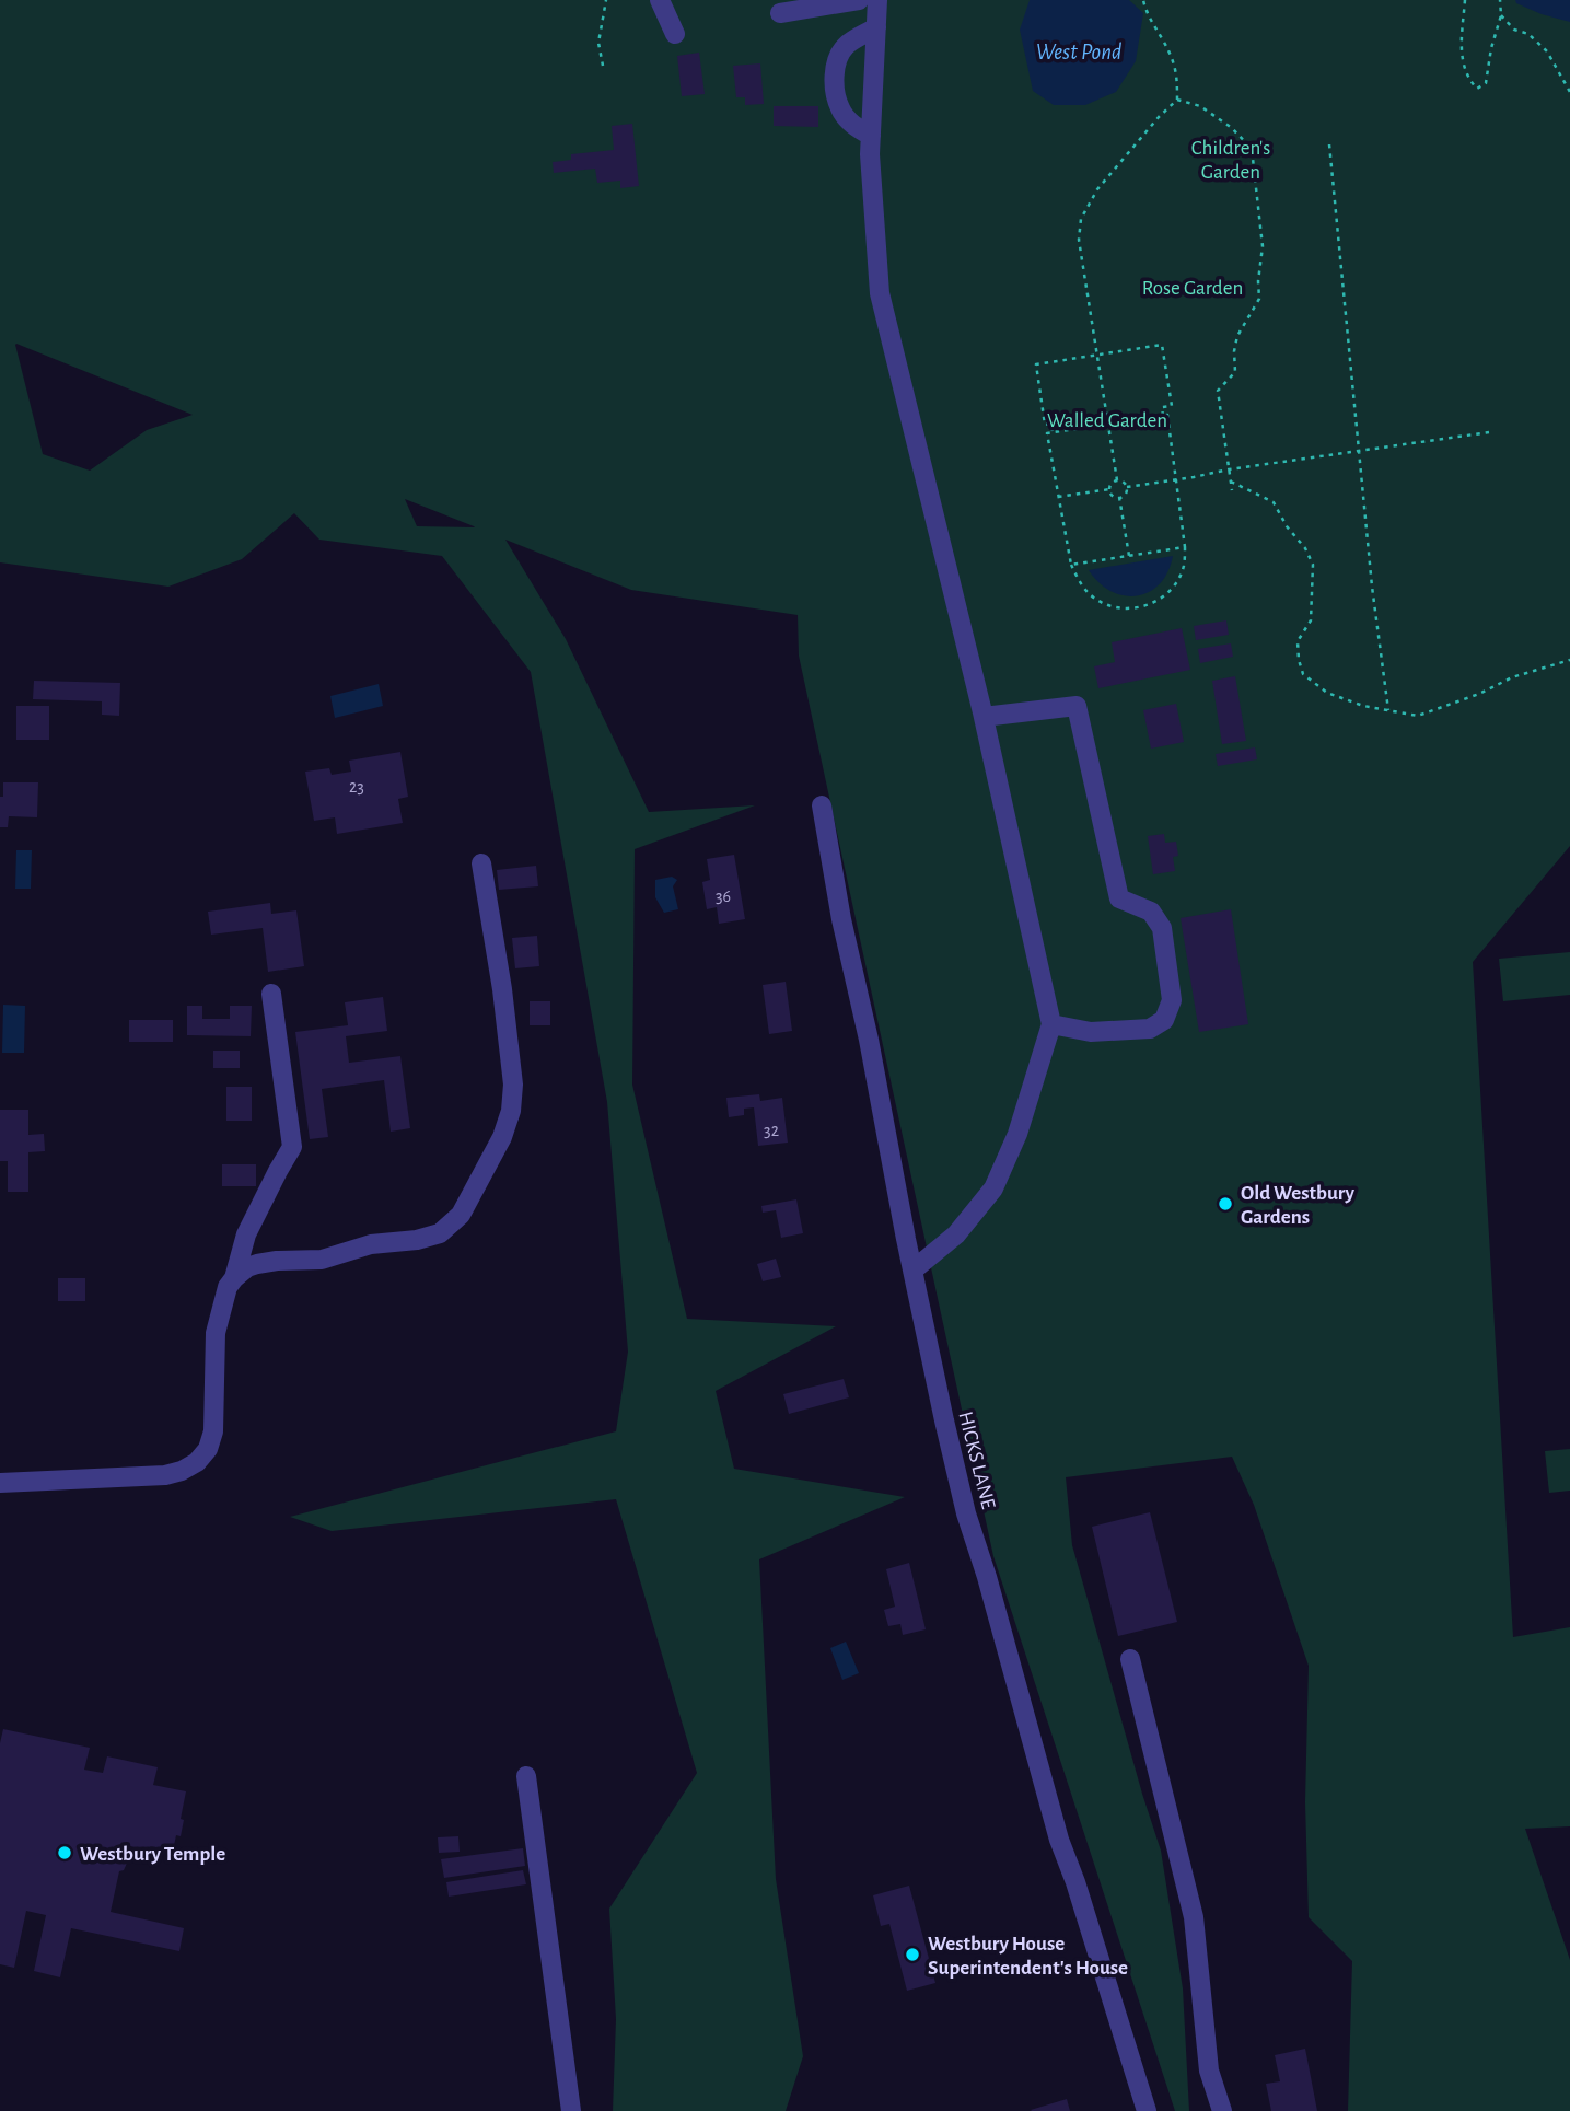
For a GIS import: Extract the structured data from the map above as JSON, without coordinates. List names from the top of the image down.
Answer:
{
  "streets": {
    "street": ["HICKS LANE"]
  },
  "water": ["West Pond"],
  "parks": ["Children's Garden", "Rose Garden", "Walled Garden"],
  "places": ["Old Westbury Gardens", "Westbury Temple", "Westbury House Superintendent's House"],
  "house_numbers": ["23", "36", "32"]
}
